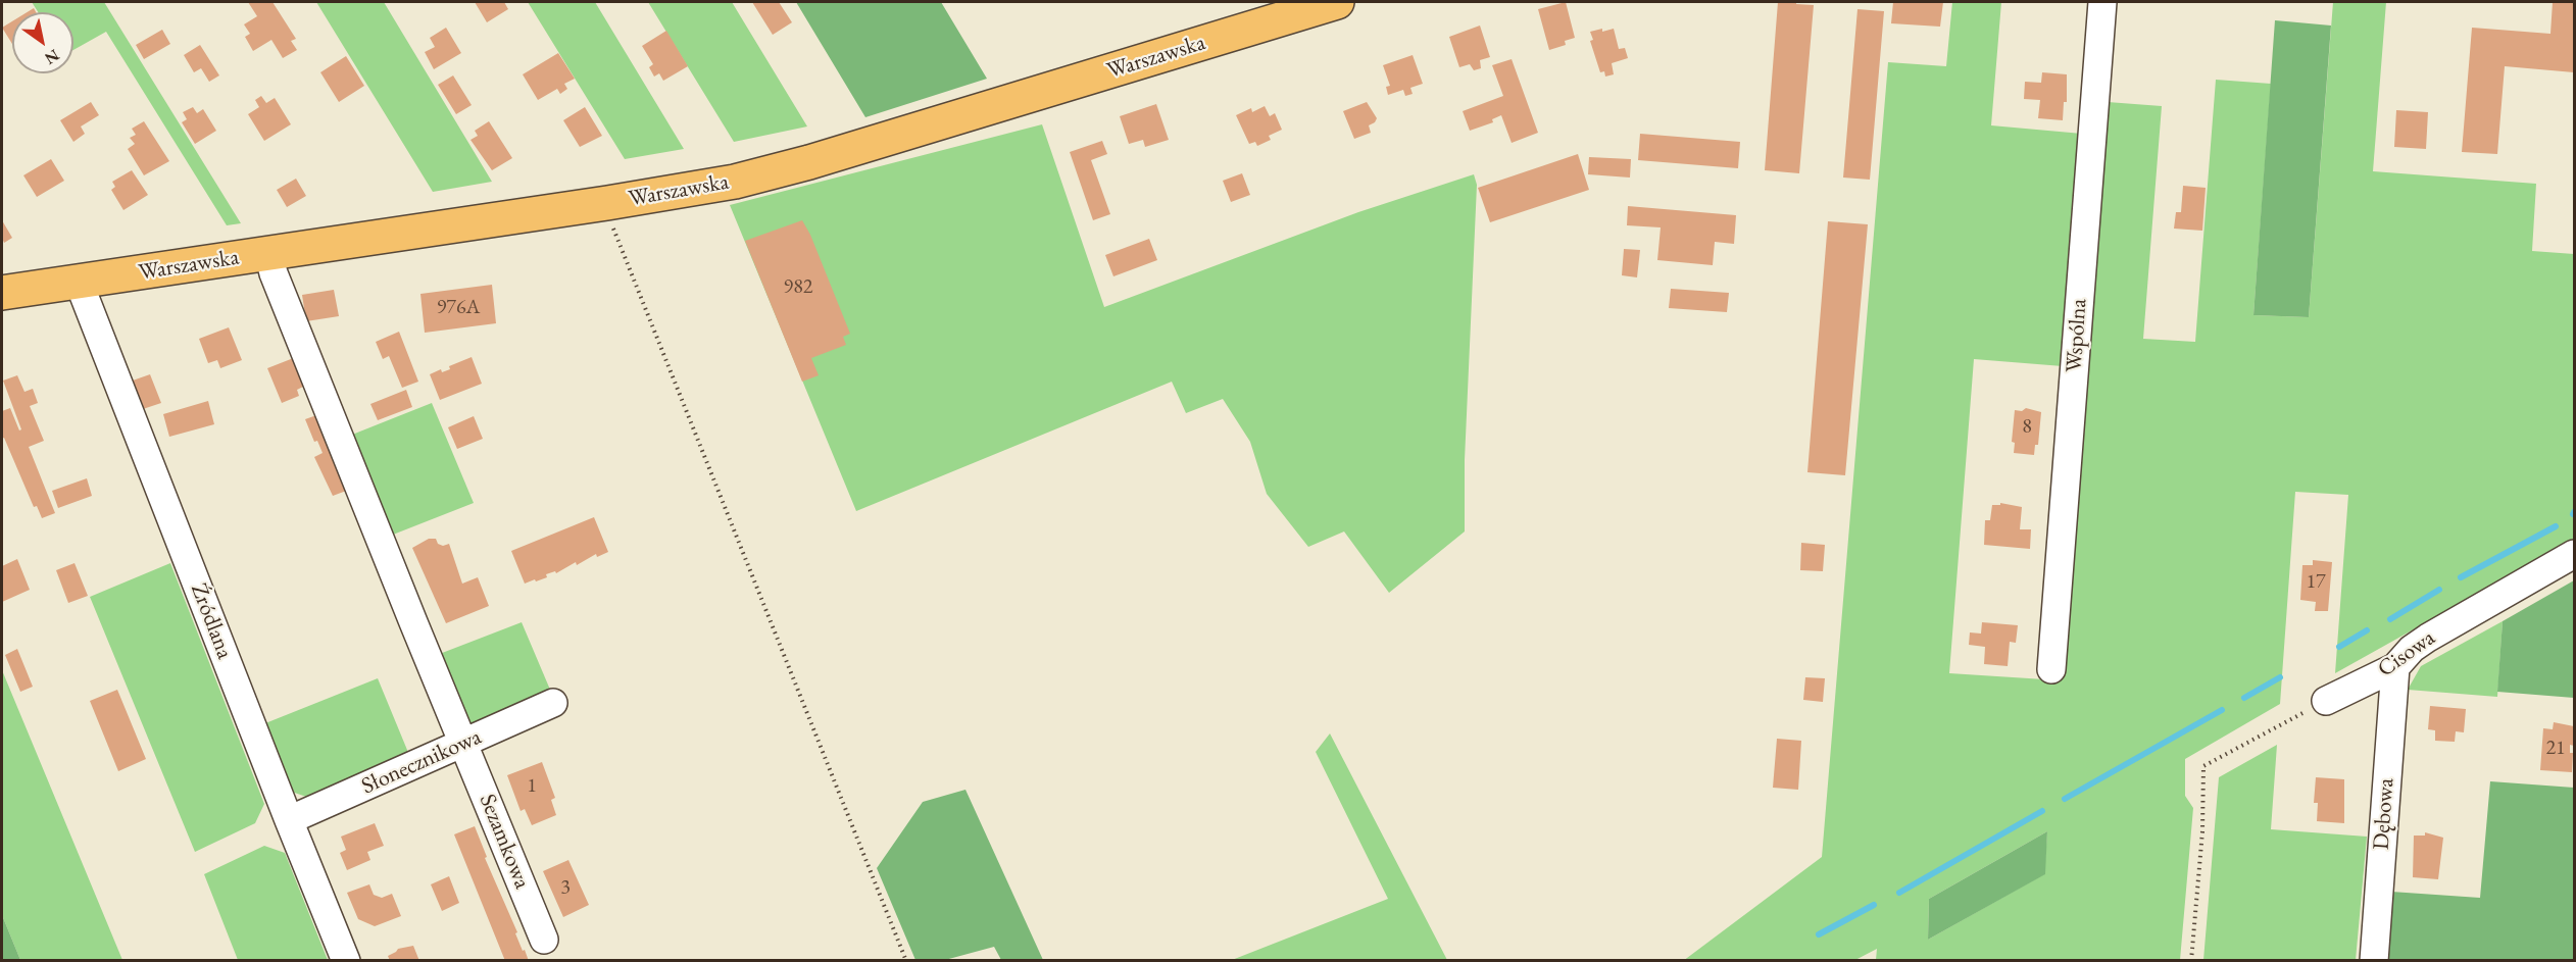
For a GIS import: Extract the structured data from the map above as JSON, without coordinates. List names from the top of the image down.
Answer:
{
  "streets": {
    "main road": ["Warszawska"],
    "street": [
      "Wspólna",
      "Źródlana",
      "Cisowa",
      "Słonecznikowa",
      "Dębowa",
      "Sezamkowa"
    ]
  },
  "crossings": [
    ["Warszawska", "Źródlana"],
    ["Warszawska", "Sezamkowa"],
    ["Źródlana", "Słonecznikowa"],
    ["Cisowa", "Dębowa"],
    ["Słonecznikowa", "Sezamkowa"]
  ],
  "house_numbers": [
    "982",
    "976A",
    "8",
    "17",
    "21",
    "1",
    "3"
  ],
  "north": "bottom right"
}
